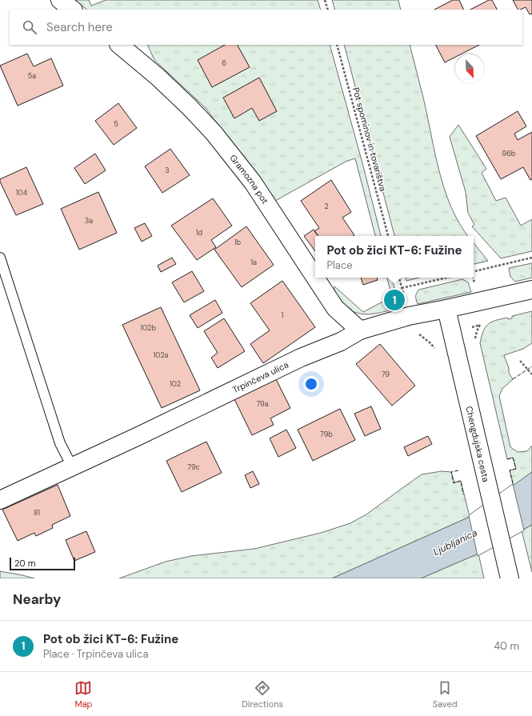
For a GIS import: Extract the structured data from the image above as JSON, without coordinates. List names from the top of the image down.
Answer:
{
  "streets": {
    "street": ["Gramozna pot", "Trpinčeva ulica", "Chengdujska cesta"],
    "path": ["Pot spominov in tovarištva"]
  },
  "crossings": [
    ["Gramozna pot", "Trpinčeva ulica"],
    ["Trpinčeva ulica", "Chengdujska cesta"]
  ],
  "water": ["Ljubljanica"],
  "house_numbers": [
    "6",
    "5a",
    "5",
    "96b",
    "3",
    "104",
    "2",
    "3a",
    "1d",
    "1b",
    "1a",
    "1",
    "102b",
    "102a",
    "79",
    "102",
    "79a",
    "79b",
    "79c",
    "81"
  ],
  "scale_bar": "20 m",
  "north": "bottom right",
  "page": {
    "search": "Search here",
    "popup": ["Pot ob žici KT-6: Fužine", "Place"],
    "pins": "1",
    "scale": "20 m",
    "heading": "Nearby",
    "list": [
      {
        "mark": "1",
        "name": "Pot ob žici KT-6: Fužine",
        "note": "Place · Trpinčeva ulica",
        "value": "40 m"
      }
    ],
    "nav": ["Map", "Directions", "Saved"]
  }
}
